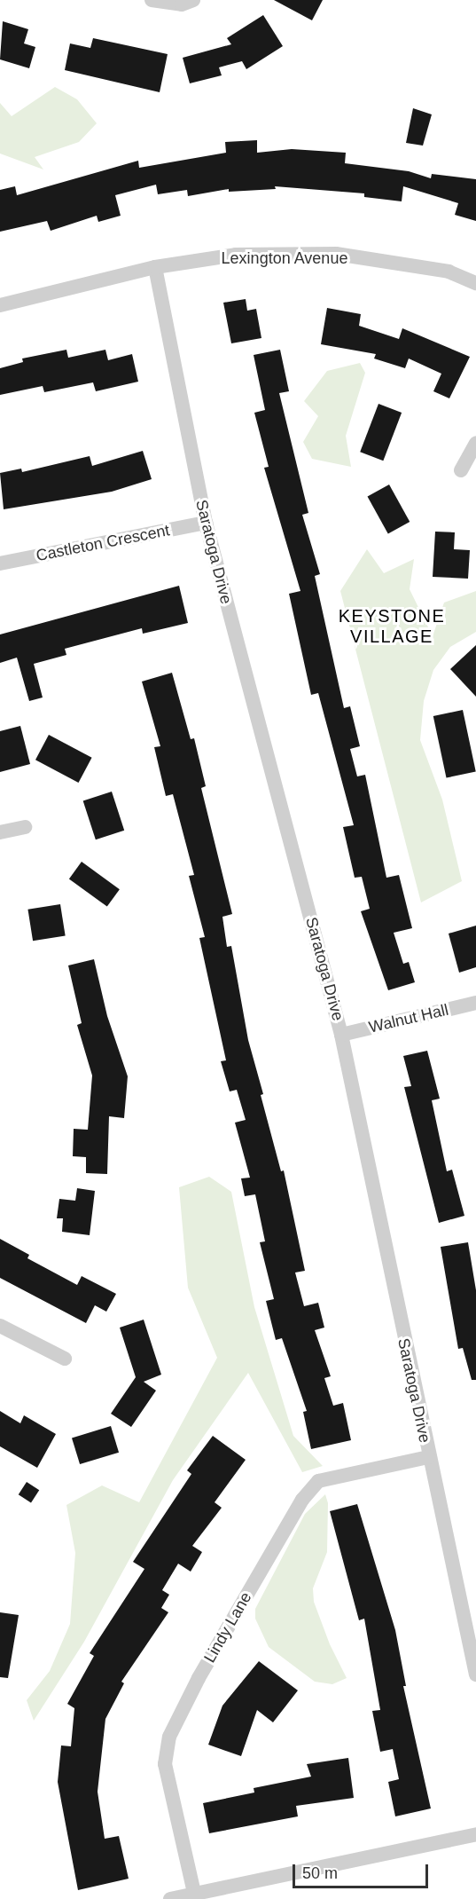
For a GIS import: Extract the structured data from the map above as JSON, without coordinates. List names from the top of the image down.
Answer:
{
  "streets": {
    "street": [
      "Lexington Avenue",
      "Castleton Crescent",
      "Saratoga Drive",
      "Walnut Hall",
      "Lindy Lane"
    ]
  },
  "crossings": [
    ["Lexington Avenue", "Saratoga Drive"],
    ["Castleton Crescent", "Saratoga Drive"],
    ["Saratoga Drive", "Walnut Hall"],
    ["Saratoga Drive", "Lindy Lane"]
  ],
  "districts": ["KEYSTONE VILLAGE"],
  "scale_bar": "50 m"
}
